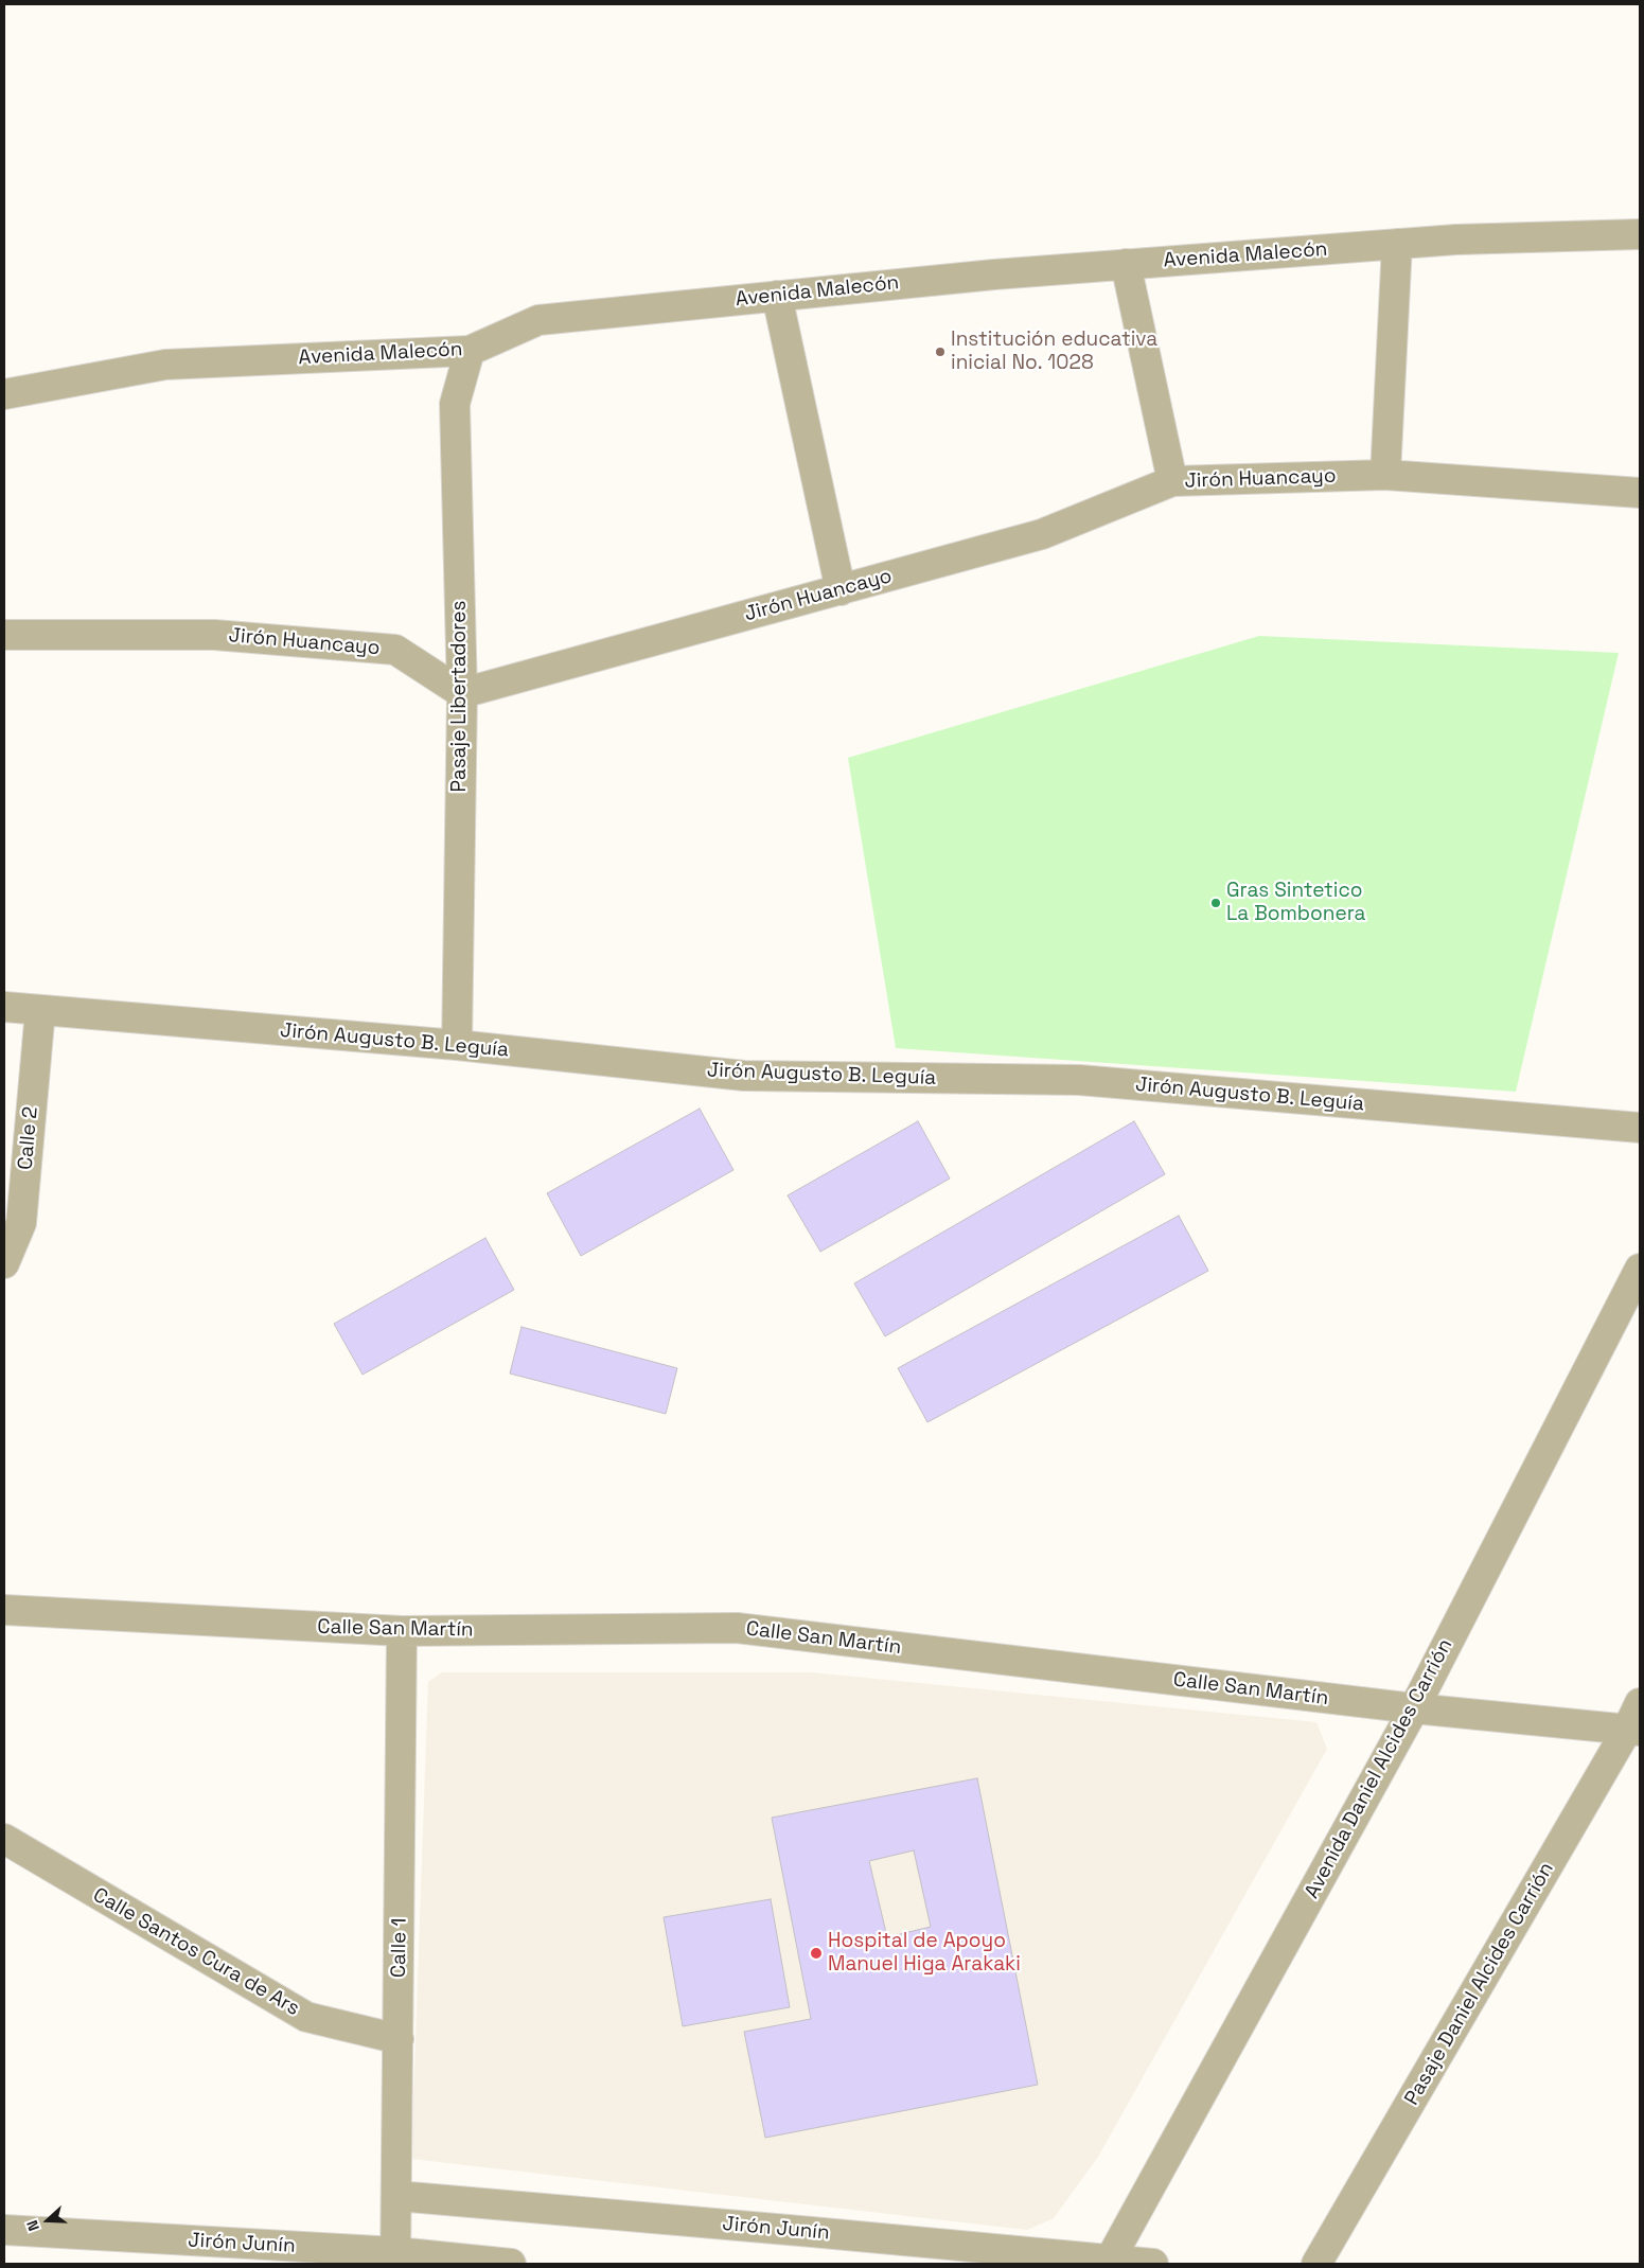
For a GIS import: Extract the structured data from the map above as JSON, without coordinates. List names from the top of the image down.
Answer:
{
  "streets": {
    "street": [
      "Avenida Malecón",
      "Jirón Huancayo",
      "Pasaje Libertadores",
      "Jirón Augusto B. Leguía",
      "Calle 2",
      "Calle San Martín",
      "Avenida Daniel Alcides Carrión",
      "Calle 1",
      "Calle Santos Cura de Ars",
      "Pasaje Daniel Alcides Carrión",
      "Jirón Junín"
    ]
  },
  "crossings": [
    ["Avenida Malecón", "Pasaje Libertadores"],
    ["Jirón Huancayo", "Pasaje Libertadores"],
    ["Pasaje Libertadores", "Jirón Augusto B. Leguía"],
    ["Jirón Augusto B. Leguía", "Calle 2"],
    ["Calle San Martín", "Avenida Daniel Alcides Carrión"],
    ["Calle San Martín", "Calle 1"],
    ["Calle San Martín", "Pasaje Daniel Alcides Carrión"],
    ["Avenida Daniel Alcides Carrión", "Jirón Junín"],
    ["Calle 1", "Calle Santos Cura de Ars"],
    ["Calle 1", "Jirón Junín"]
  ],
  "places": ["Institución educativa inicial No. 1028", "Gras Sintetico La Bombonera", "Hospital de Apoyo Manuel Higa Arakaki"],
  "north": "left"
}
